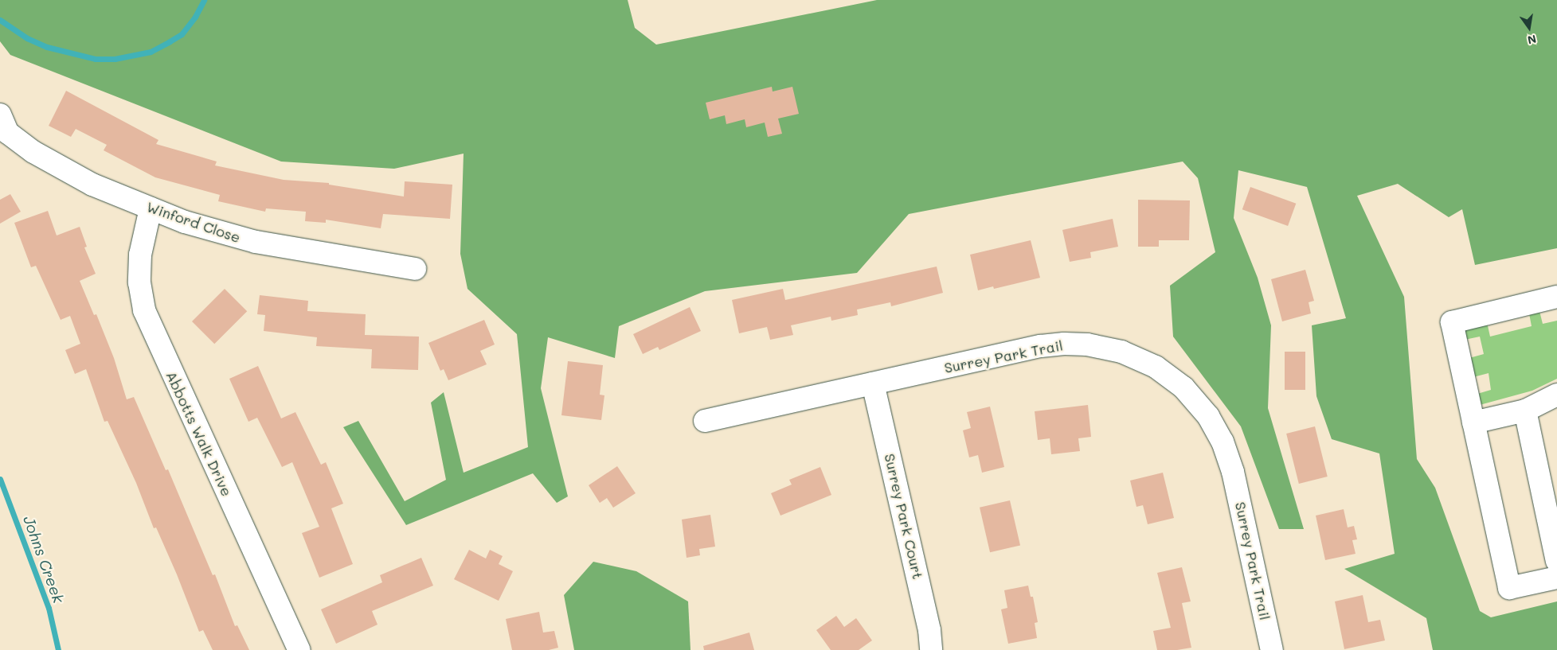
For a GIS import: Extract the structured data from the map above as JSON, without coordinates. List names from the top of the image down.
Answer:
{
  "streets": {
    "street": [
      "Winford Close",
      "Surrey Park Trail",
      "Abbotts Walk Drive",
      "Surrey Park Court"
    ]
  },
  "crossings": [
    ["Winford Close", "Abbotts Walk Drive"],
    ["Surrey Park Trail", "Surrey Park Court"]
  ],
  "water": ["Johns Creek"],
  "north": "bottom"
}
